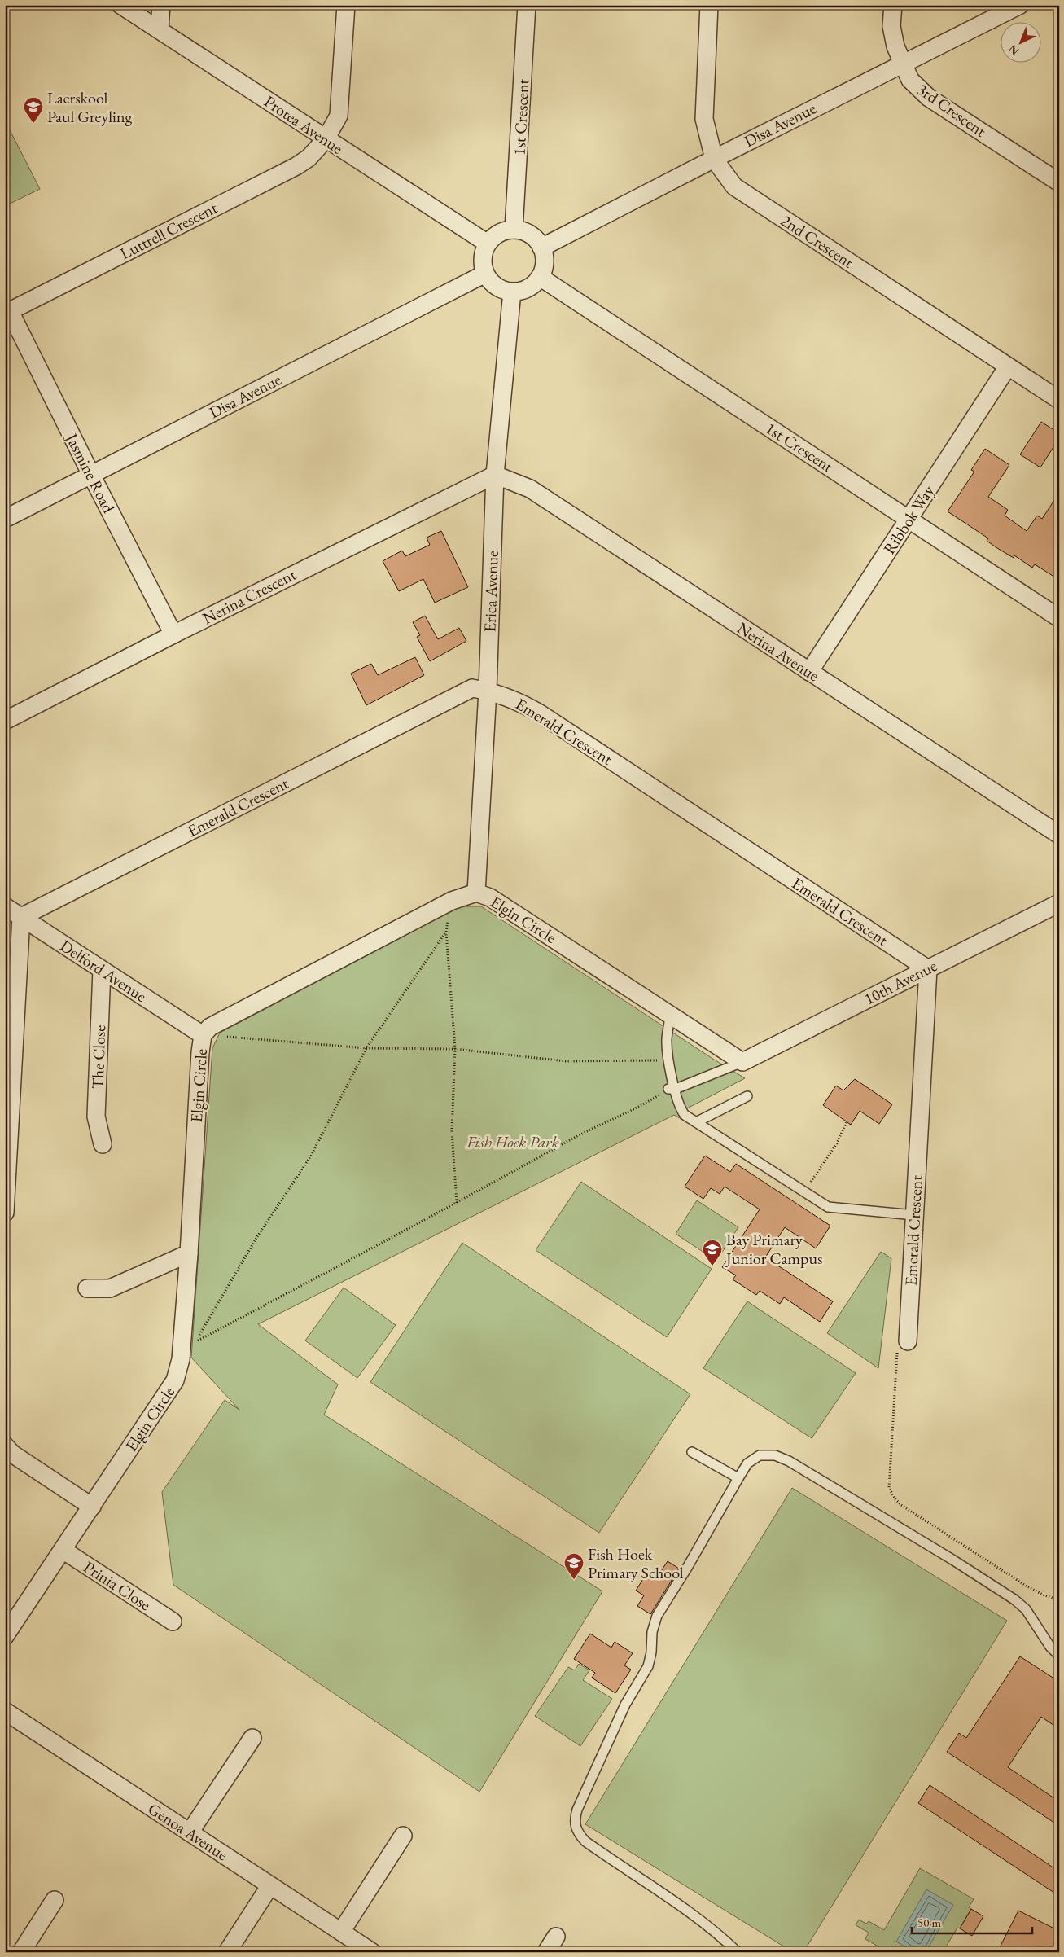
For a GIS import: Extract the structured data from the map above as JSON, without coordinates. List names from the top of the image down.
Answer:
{
  "streets": {
    "street": [
      "3rd Crescent",
      "1st Crescent",
      "Protea Avenue",
      "Disa Avenue",
      "Luttrell Crescent",
      "2nd Crescent",
      "Jasmine Road",
      "Ribbok Way",
      "Erica Avenue",
      "Nerina Crescent",
      "Nerina Avenue",
      "Emerald Crescent",
      "Elgin Circle",
      "Delford Avenue",
      "10th Avenue",
      "The Close",
      "Prinia Close",
      "Genoa Avenue"
    ]
  },
  "crossings": [
    ["3rd Crescent", "Disa Avenue"],
    ["1st Crescent", "Protea Avenue"],
    ["1st Crescent", "Disa Avenue"],
    ["1st Crescent", "Ribbok Way"],
    ["1st Crescent", "Erica Avenue"],
    ["Protea Avenue", "Disa Avenue"],
    ["Protea Avenue", "Luttrell Crescent"],
    ["Protea Avenue", "Erica Avenue"],
    ["Disa Avenue", "2nd Crescent"],
    ["Disa Avenue", "Jasmine Road"],
    ["Disa Avenue", "Erica Avenue"],
    ["Luttrell Crescent", "Jasmine Road"],
    ["2nd Crescent", "Ribbok Way"],
    ["Jasmine Road", "Nerina Crescent"],
    ["Ribbok Way", "Nerina Avenue"],
    ["Erica Avenue", "Nerina Crescent"],
    ["Erica Avenue", "Nerina Avenue"],
    ["Erica Avenue", "Emerald Crescent"],
    ["Erica Avenue", "Elgin Circle"],
    ["Nerina Crescent", "Nerina Avenue"],
    ["Emerald Crescent", "Delford Avenue"],
    ["Emerald Crescent", "10th Avenue"],
    ["Elgin Circle", "Delford Avenue"],
    ["Elgin Circle", "10th Avenue"],
    ["Elgin Circle", "Prinia Close"],
    ["Delford Avenue", "The Close"]
  ],
  "parks": ["Fish Hoek Park"],
  "places": {
    "school or university": ["Laerskool Paul Greyling", "Bay Primary Junior Campus", "Fish Hoek Primary School"]
  },
  "scale_bar": "50 m",
  "north": "bottom left"
}
